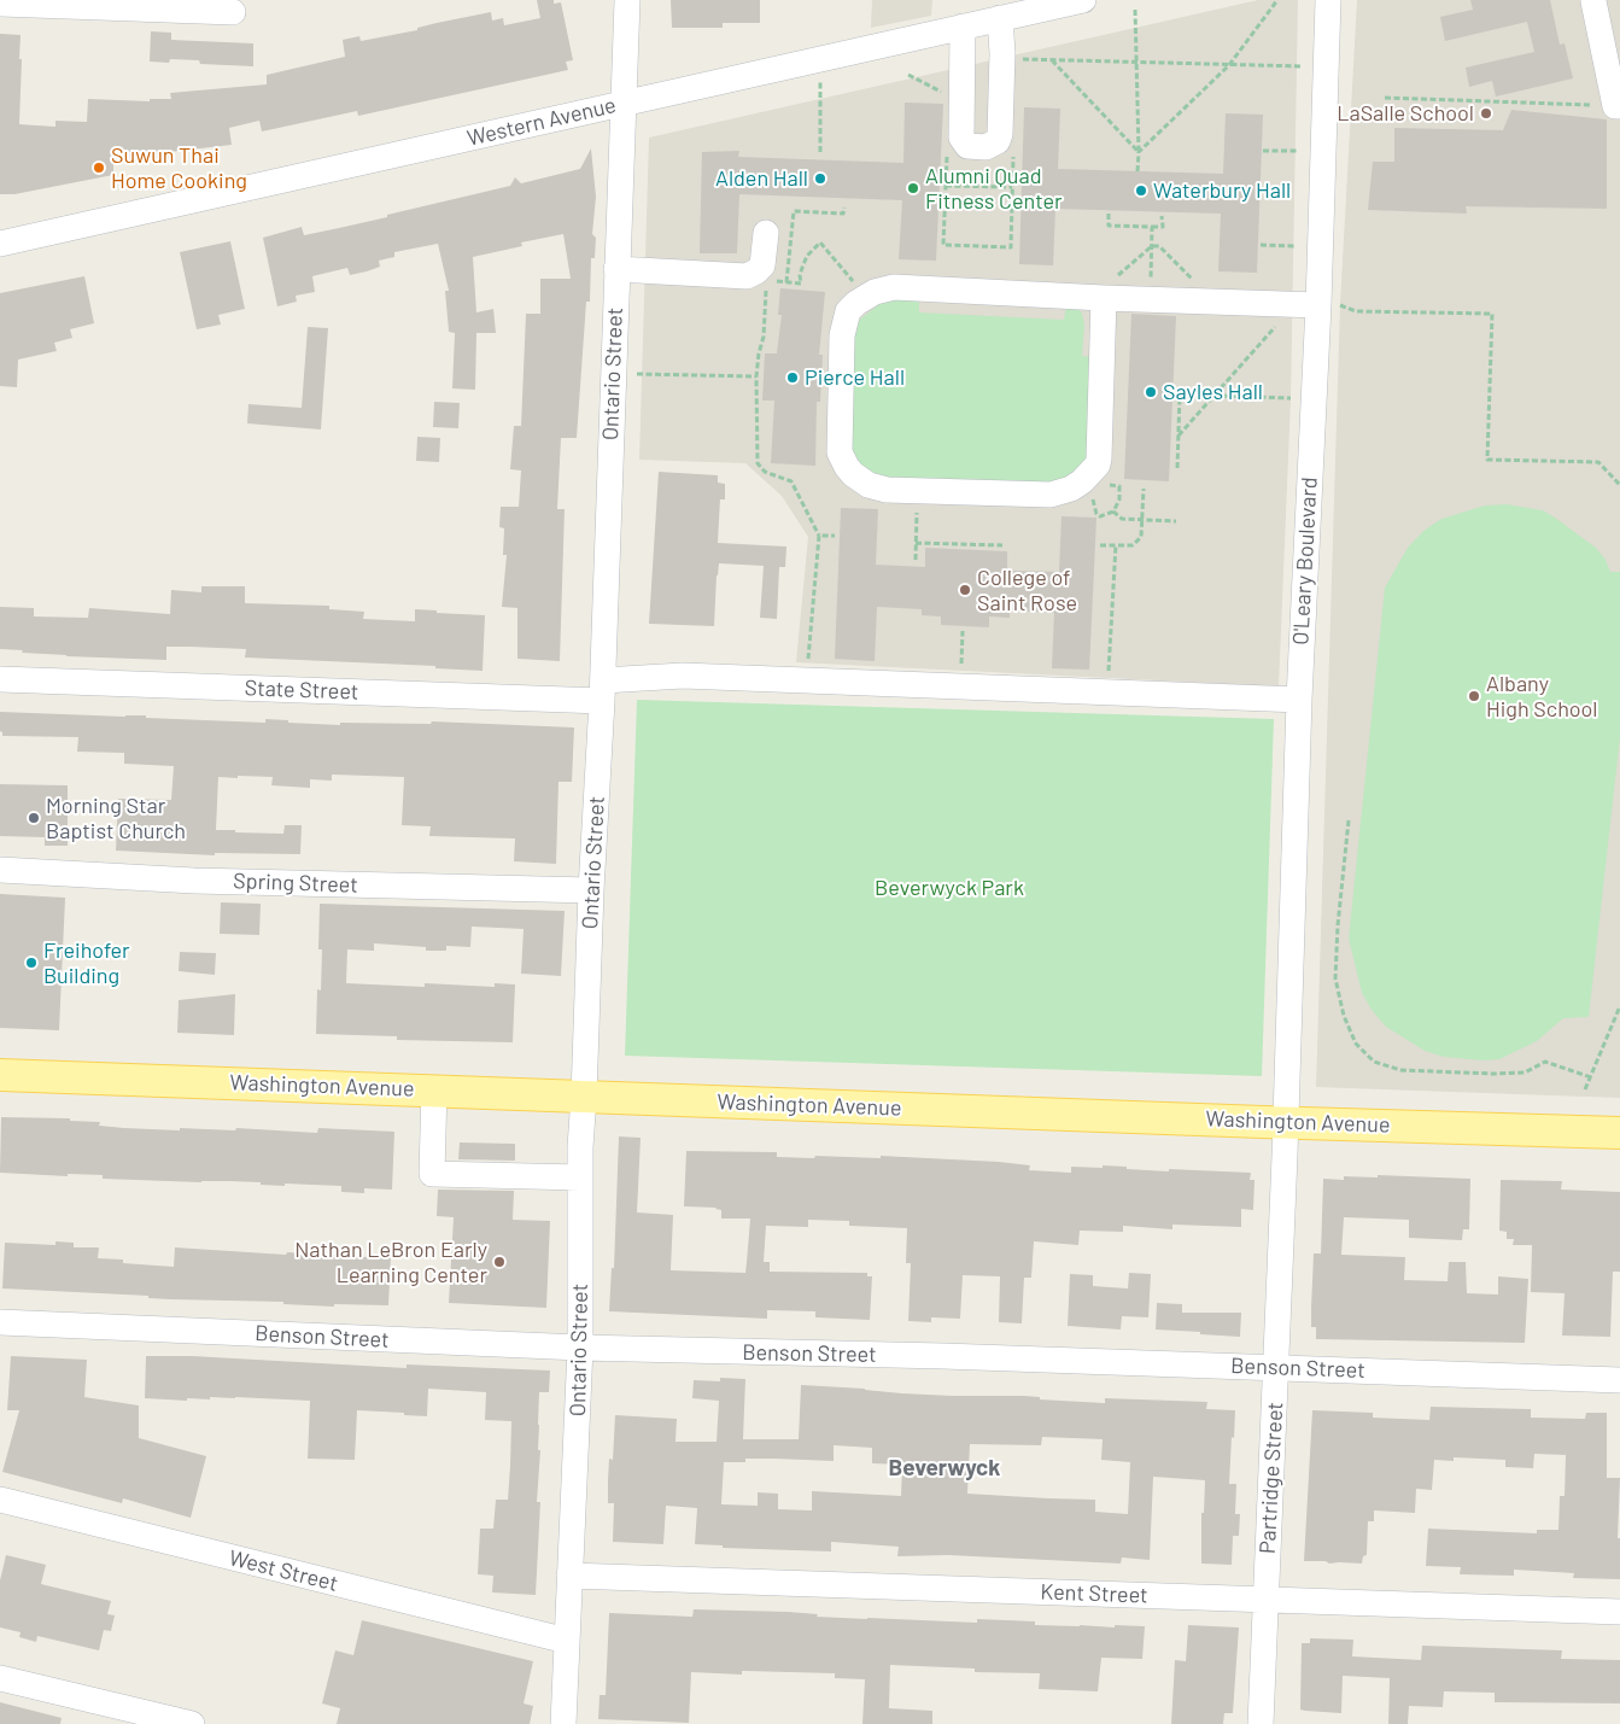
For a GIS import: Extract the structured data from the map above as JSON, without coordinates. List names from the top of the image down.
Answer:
{
  "streets": {
    "main road": ["Washington Avenue"],
    "street": [
      "Western Avenue",
      "Ontario Street",
      "O'Leary Boulevard",
      "State Street",
      "Spring Street",
      "Benson Street",
      "Partridge Street",
      "West Street",
      "Kent Street"
    ]
  },
  "crossings": [
    ["Western Avenue", "Ontario Street"],
    ["Ontario Street", "State Street"],
    ["Ontario Street", "Spring Street"],
    ["Ontario Street", "Washington Avenue"],
    ["Ontario Street", "Benson Street"],
    ["Ontario Street", "West Street"],
    ["Ontario Street", "Kent Street"],
    ["O'Leary Boulevard", "State Street"],
    ["O'Leary Boulevard", "Washington Avenue"],
    ["O'Leary Boulevard", "Partridge Street"],
    ["Washington Avenue", "Partridge Street"],
    ["Benson Street", "Partridge Street"],
    ["Partridge Street", "Kent Street"]
  ],
  "districts": ["Beverwyck"],
  "parks": ["Beverwyck Park"],
  "places": [
    "LaSalle School",
    "Suwun Thai Home Cooking",
    "Alden Hall",
    "Alumni Quad Fitness Center",
    "Waterbury Hall",
    "Pierce Hall",
    "Sayles Hall",
    "College of Saint Rose",
    "Albany High School",
    "Morning Star Baptist Church",
    "Freihofer Building",
    "Nathan LeBron Early Learning Center"
  ]
}
